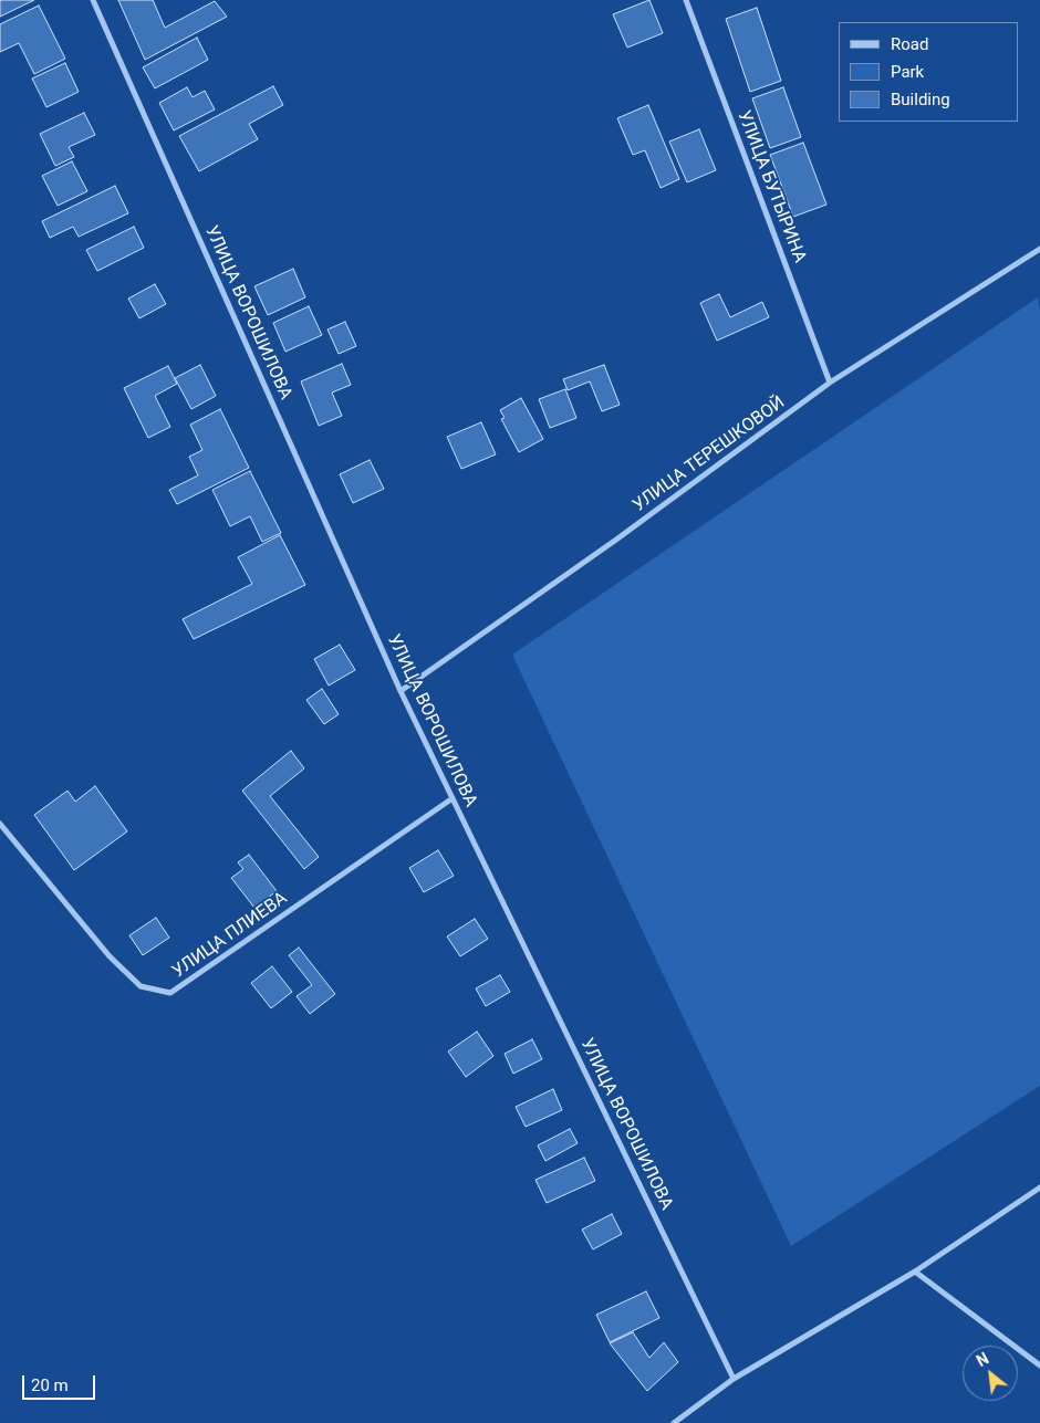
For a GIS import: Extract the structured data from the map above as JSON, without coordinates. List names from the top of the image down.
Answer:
{
  "streets": {
    "street": [
      "УЛИЦА БУТЫРИНА",
      "УЛИЦА ВОРОШИЛОВА",
      "УЛИЦА ТЕРЕШКОВОЙ",
      "УЛИЦА ПЛИЕВА"
    ]
  },
  "crossings": [
    ["УЛИЦА БУТЫРИНА", "УЛИЦА ТЕРЕШКОВОЙ"],
    ["УЛИЦА ВОРОШИЛОВА", "УЛИЦА ТЕРЕШКОВОЙ"],
    ["УЛИЦА ВОРОШИЛОВА", "УЛИЦА ПЛИЕВА"]
  ],
  "legend": ["Road", "Park", "Building"],
  "scale_bar": "20 m",
  "north": "top left"
}
